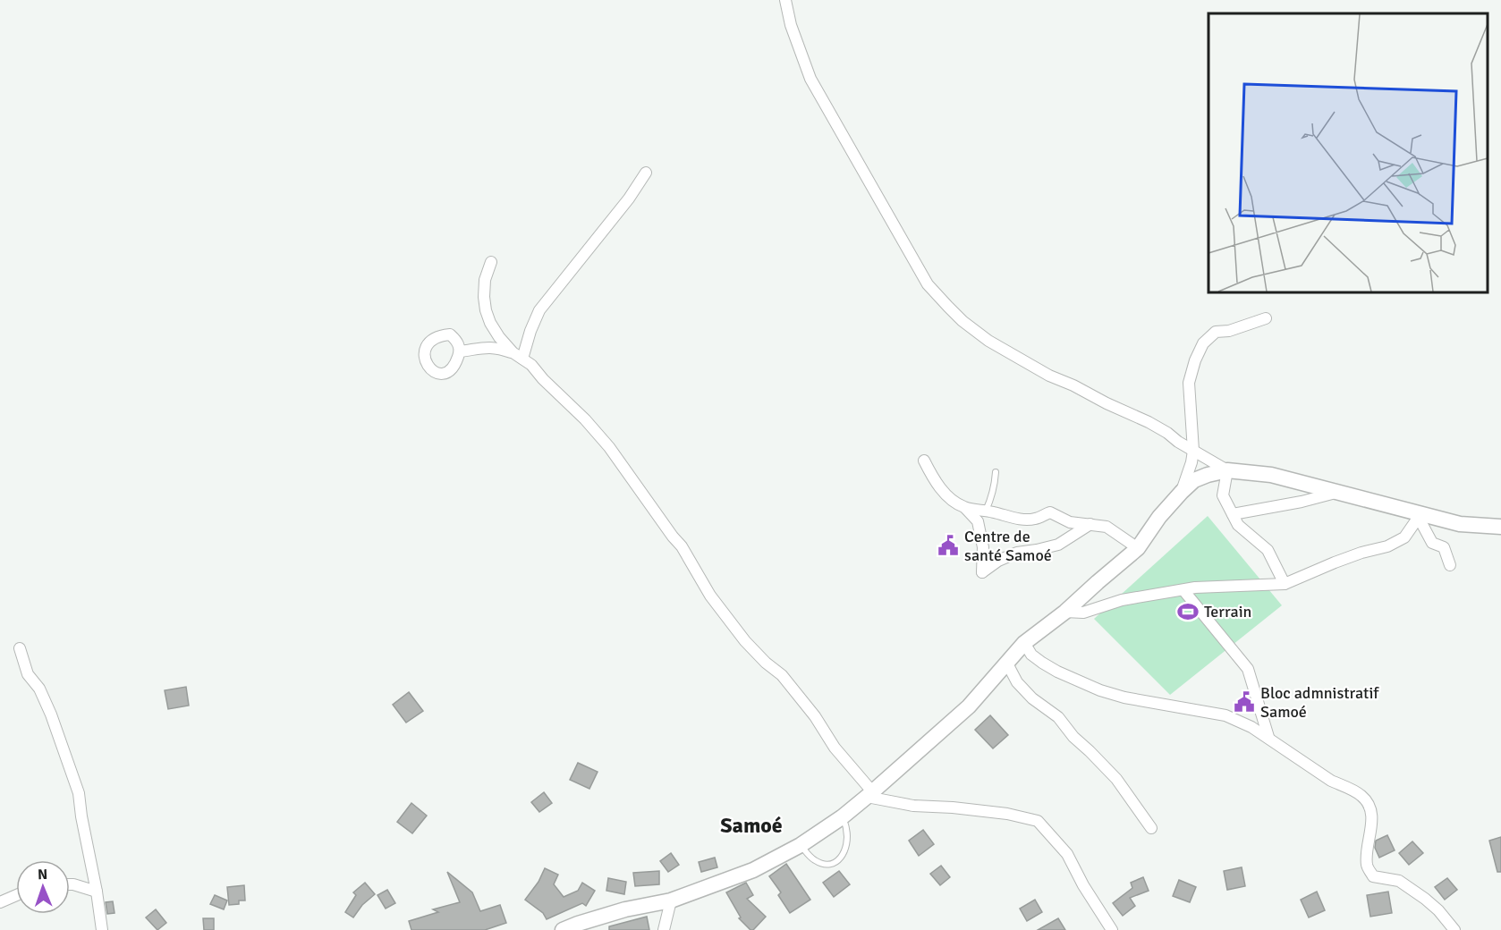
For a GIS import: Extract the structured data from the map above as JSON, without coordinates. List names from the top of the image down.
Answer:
{
  "districts": ["Samoé"],
  "places": {
    "public building": ["Centre de santé Samoé", "Bloc admnistratif Samoé"],
    "sports": ["Terrain"]
  },
  "north": "top"
}
